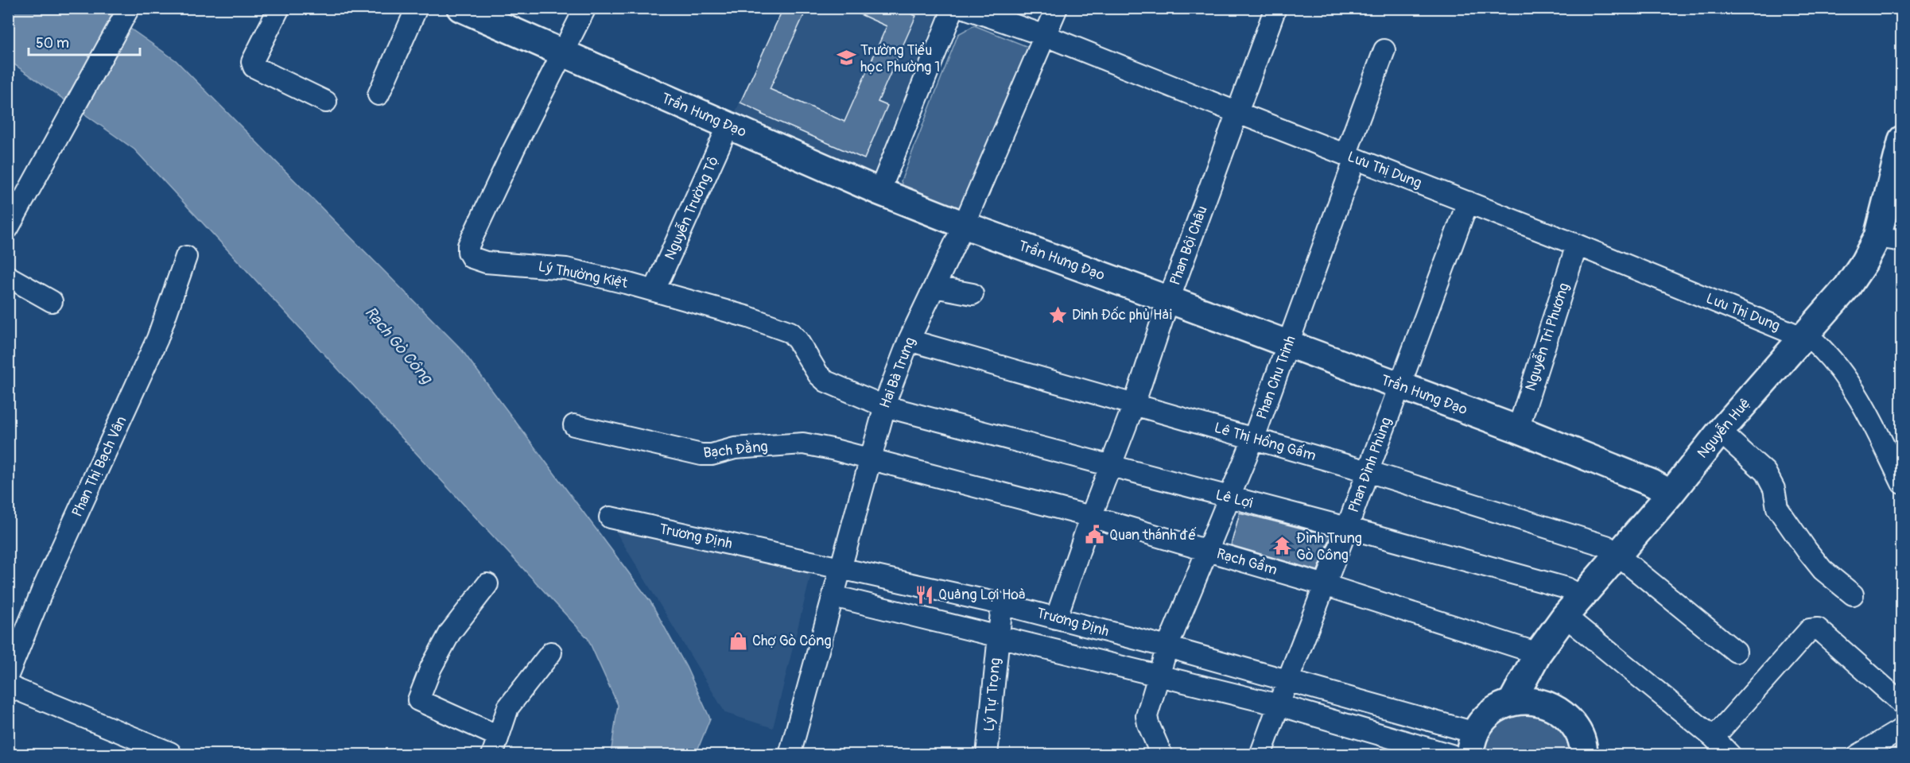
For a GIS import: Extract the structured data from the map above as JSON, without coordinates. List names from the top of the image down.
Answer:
{
  "streets": {
    "main road": ["Trần Hưng Đạo", "Nguyễn Huệ"],
    "street": [
      "Lưu Thị Dung",
      "Nguyễn Trường Tộ",
      "Phan Bội Châu",
      "Lý Thường Kiệt",
      "Nguyễn Tri Phương",
      "Hai Bà Trưng",
      "Phan Chu Trinh",
      "Lê Thị Hồng Gấm",
      "Bạch Đằng",
      "Phan Đình Phùng",
      "Phan Thị Bạch Vân",
      "Lê Lợi",
      "Trương Định",
      "Rạch Gầm",
      "Lý Tự Trọng"
    ]
  },
  "crossings": [
    ["Trần Hưng Đạo", "Nguyễn Trường Tộ"],
    ["Trần Hưng Đạo", "Phan Bội Châu"],
    ["Trần Hưng Đạo", "Lý Thường Kiệt"],
    ["Trần Hưng Đạo", "Nguyễn Tri Phương"],
    ["Trần Hưng Đạo", "Hai Bà Trưng"],
    ["Trần Hưng Đạo", "Phan Chu Trinh"],
    ["Trần Hưng Đạo", "Nguyễn Huệ"],
    ["Trần Hưng Đạo", "Phan Đình Phùng"],
    ["Lưu Thị Dung", "Phan Bội Châu"],
    ["Lưu Thị Dung", "Nguyễn Tri Phương"],
    ["Lưu Thị Dung", "Hai Bà Trưng"],
    ["Lưu Thị Dung", "Phan Chu Trinh"],
    ["Lưu Thị Dung", "Nguyễn Huệ"],
    ["Lưu Thị Dung", "Phan Đình Phùng"],
    ["Nguyễn Trường Tộ", "Lý Thường Kiệt"],
    ["Phan Bội Châu", "Lê Thị Hồng Gấm"],
    ["Phan Bội Châu", "Lê Lợi"],
    ["Phan Bội Châu", "Trương Định"],
    ["Phan Bội Châu", "Rạch Gầm"],
    ["Lý Thường Kiệt", "Hai Bà Trưng"],
    ["Lý Thường Kiệt", "Lê Lợi"],
    ["Hai Bà Trưng", "Lê Thị Hồng Gấm"],
    ["Hai Bà Trưng", "Bạch Đằng"],
    ["Hai Bà Trưng", "Lê Lợi"],
    ["Hai Bà Trưng", "Trương Định"],
    ["Hai Bà Trưng", "Rạch Gầm"],
    ["Phan Chu Trinh", "Lê Thị Hồng Gấm"],
    ["Phan Chu Trinh", "Lê Lợi"],
    ["Phan Chu Trinh", "Trương Định"],
    ["Phan Chu Trinh", "Rạch Gầm"],
    ["Nguyễn Huệ", "Lê Thị Hồng Gấm"],
    ["Nguyễn Huệ", "Lê Lợi"],
    ["Nguyễn Huệ", "Rạch Gầm"],
    ["Lê Thị Hồng Gấm", "Phan Đình Phùng"],
    ["Bạch Đằng", "Rạch Gầm"],
    ["Phan Đình Phùng", "Lê Lợi"],
    ["Phan Đình Phùng", "Trương Định"],
    ["Phan Đình Phùng", "Rạch Gầm"],
    ["Trương Định", "Lý Tự Trọng"]
  ],
  "water": ["Rạch Gò Công"],
  "places": {
    "school or university": ["Trường Tiểu học Phường 1"],
    "place": ["Dinh Đốc phủ Hải"],
    "public building": ["Quan thánh đế"],
    "temple": ["Đình Trung Gò Công"],
    "restaurant": ["Quảng Lợi Hoà"],
    "shop": ["Chợ Gò Công"]
  },
  "scale_bar": "50 m"
}
